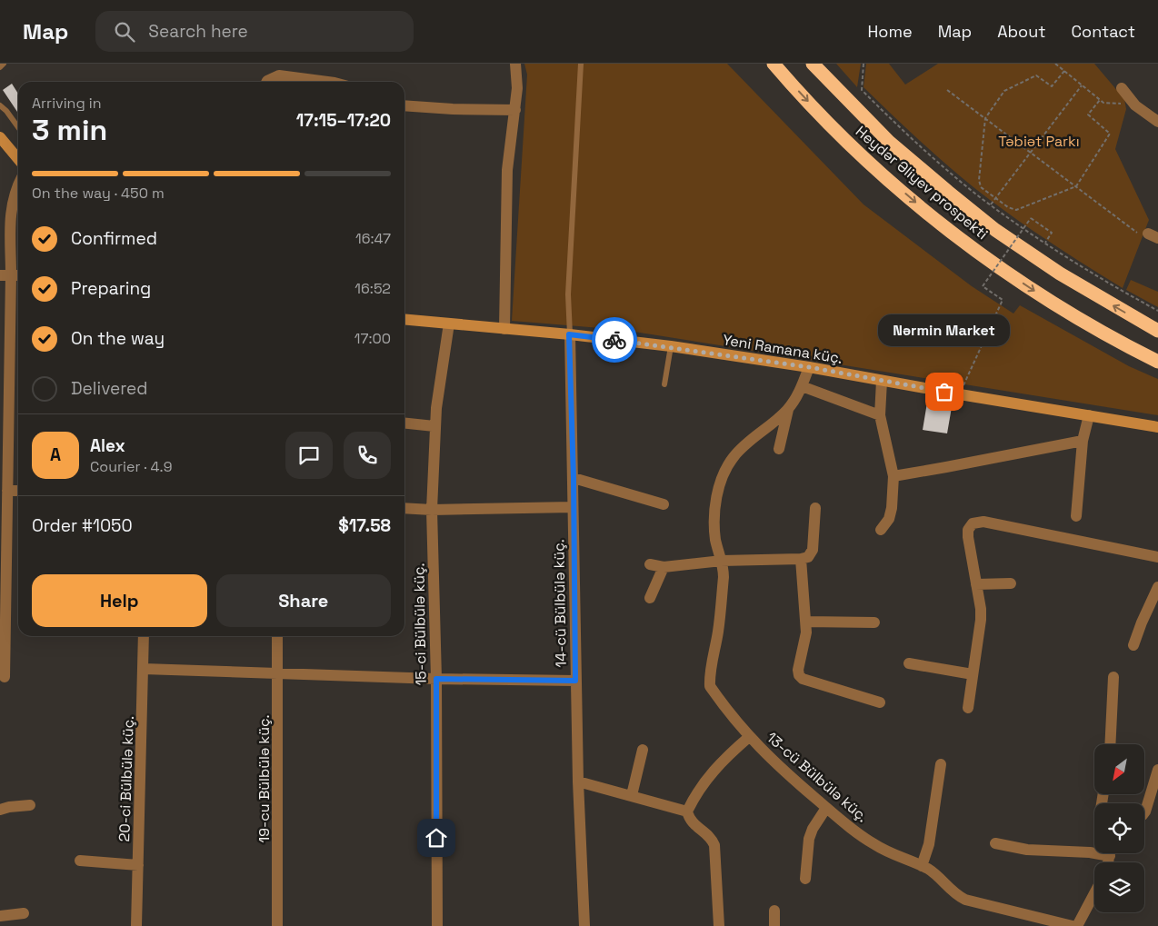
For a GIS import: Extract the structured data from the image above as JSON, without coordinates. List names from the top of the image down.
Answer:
{
  "streets": {
    "highway": ["Heydər Əliyev prospekti"],
    "street": [
      "Yeni Ramana küç.",
      "14-cü Bülbülə küç.",
      "15-ci Bülbülə küç.",
      "13-cü Bülbülə küç.",
      "20-ci Bülbülə küç.",
      "19-cu Bülbülə küç."
    ]
  },
  "crossings": [
    ["Yeni Ramana küç.", "14-cü Bülbülə küç."],
    ["Yeni Ramana küç.", "15-ci Bülbülə küç."],
    ["Yeni Ramana küç.", "13-cü Bülbülə küç."]
  ],
  "parks": ["Təbiət Parkı"],
  "places": ["Nərmin Market"],
  "north": "bottom left",
  "page": {
    "header": "Map",
    "search": "Search here",
    "nav": [
      "Home",
      "Map",
      "About",
      "Contact"
    ],
    "heading": ["3 min", "Arriving in", "17:15–17:20"],
    "panel": [
      "Alex",
      "Courier · 4.9",
      "Order #1050",
      "$17.58"
    ],
    "bar": "On the way · 450 m",
    "list": [
      ["Confirmed", "16:47"],
      ["Preparing", "16:52"],
      ["On the way", "17:00"],
      "Delivered"
    ],
    "bubble": "Nərmin Market",
    "round": "A",
    "buttons": ["Help", "Share"]
  }
}
